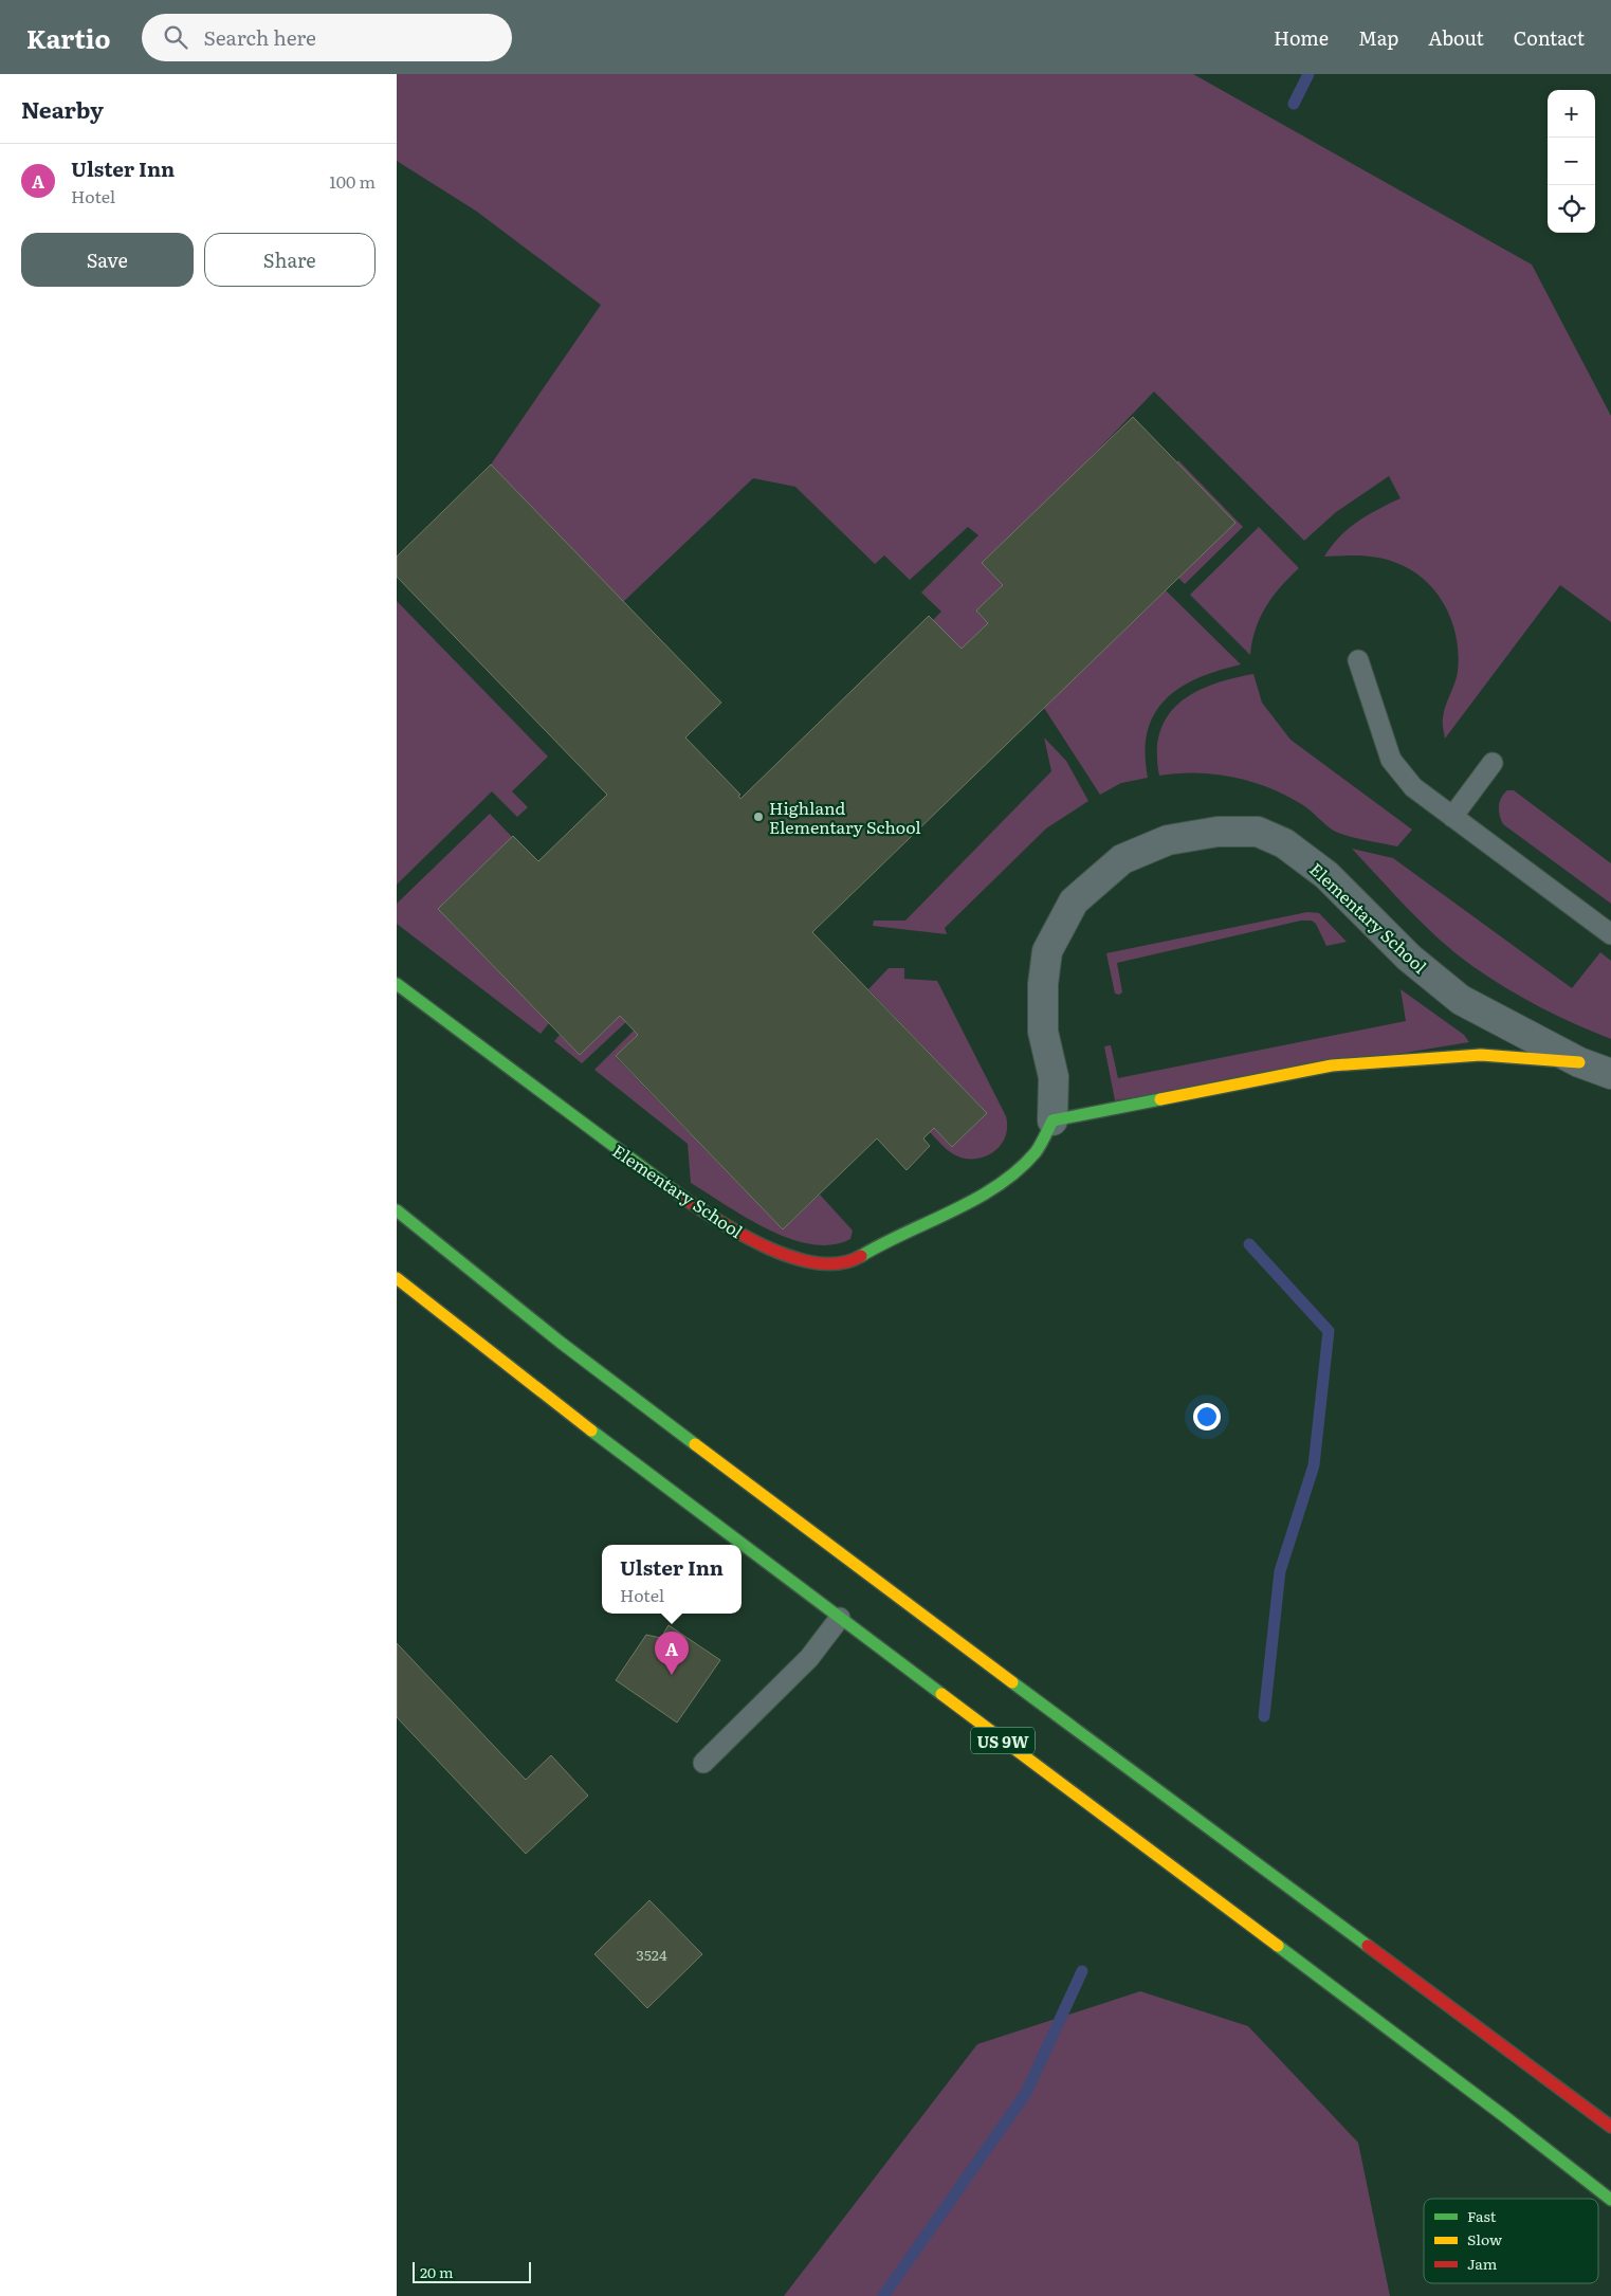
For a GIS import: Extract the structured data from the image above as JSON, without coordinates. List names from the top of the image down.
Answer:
{
  "streets": {
    "main road": ["Elementary School", "US 9W"]
  },
  "places": ["Highland Elementary School"],
  "house_numbers": ["3524"],
  "legend": ["Fast", "Slow", "Jam"],
  "scale_bar": "20 m",
  "page": {
    "header": "Kartio",
    "search": "Search here",
    "nav": [
      "Home",
      "Map",
      "About",
      "Contact"
    ],
    "heading": "Nearby",
    "map_buttons": ["+", "−"],
    "list": [
      {
        "mark": "A",
        "name": "Ulster Inn",
        "note": "Hotel",
        "value": "100 m"
      }
    ],
    "buttons": ["Save", "Share"],
    "popup": ["Ulster Inn", "Hotel"],
    "pins": "A",
    "scale": "20 m"
  }
}
